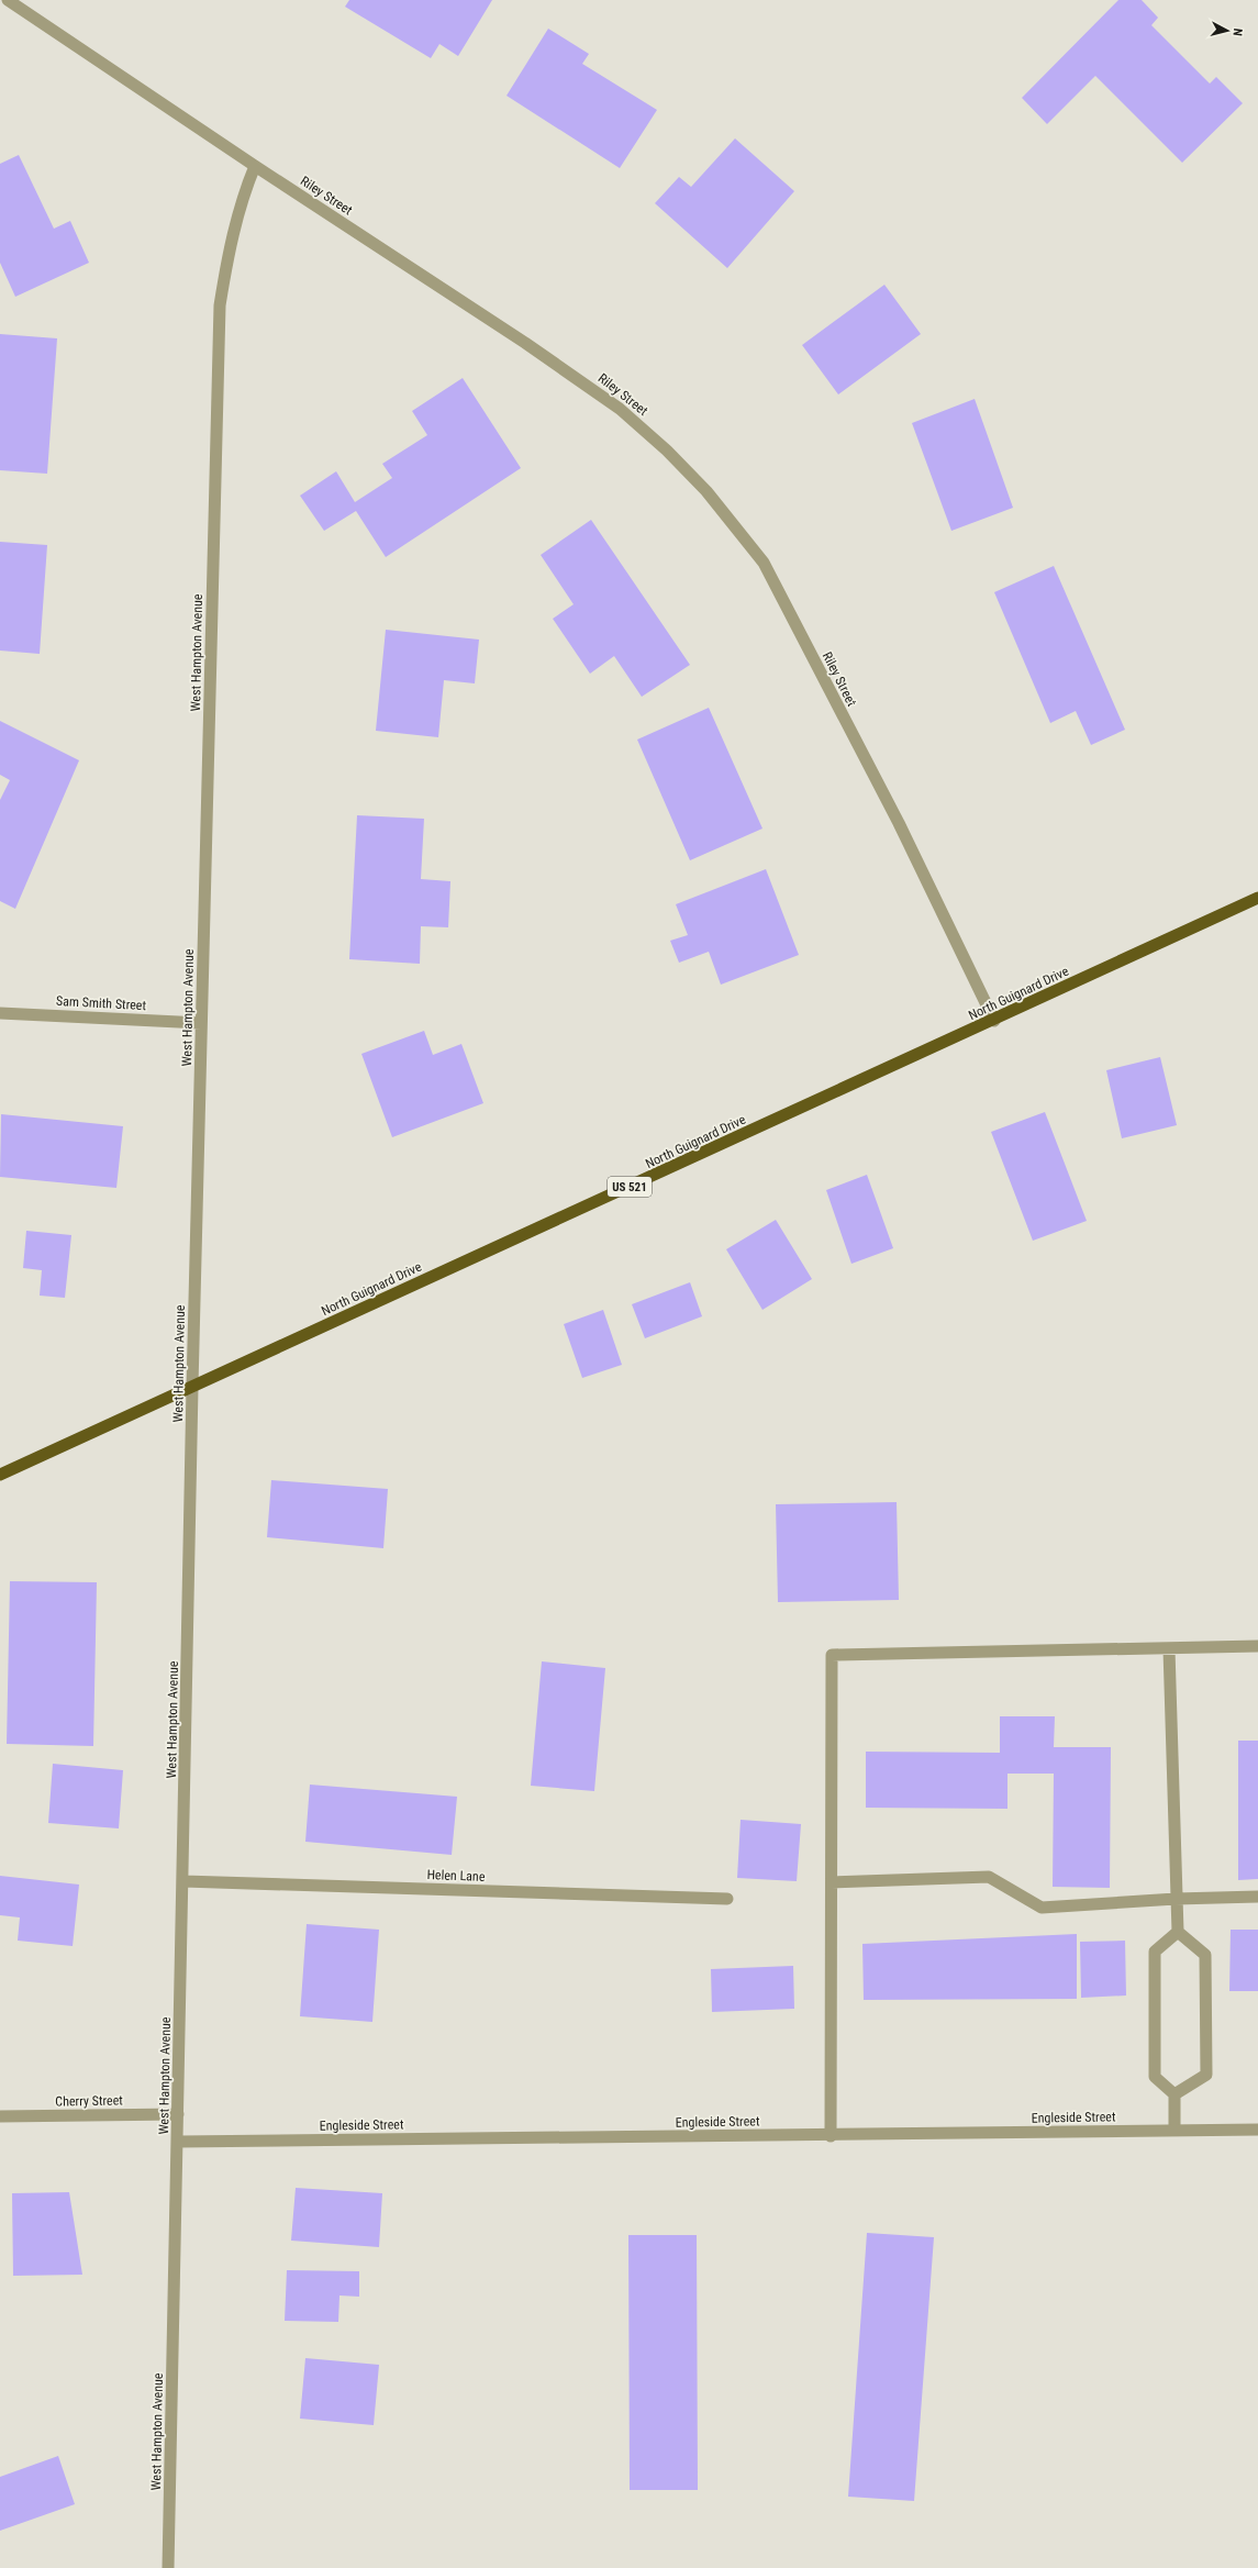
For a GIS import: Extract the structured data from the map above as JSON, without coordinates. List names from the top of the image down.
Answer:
{
  "streets": {
    "highway": ["North Guignard Drive", "US 521"],
    "street": [
      "Riley Street",
      "West Hampton Avenue",
      "Sam Smith Street",
      "Helen Lane",
      "Cherry Street",
      "Engleside Street"
    ]
  },
  "crossings": [
    ["Riley Street", "West Hampton Avenue"],
    ["Riley Street", "North Guignard Drive"],
    ["West Hampton Avenue", "North Guignard Drive"],
    ["West Hampton Avenue", "Sam Smith Street"],
    ["West Hampton Avenue", "Helen Lane"],
    ["West Hampton Avenue", "Cherry Street"],
    ["West Hampton Avenue", "Engleside Street"]
  ],
  "north": "right"
}
